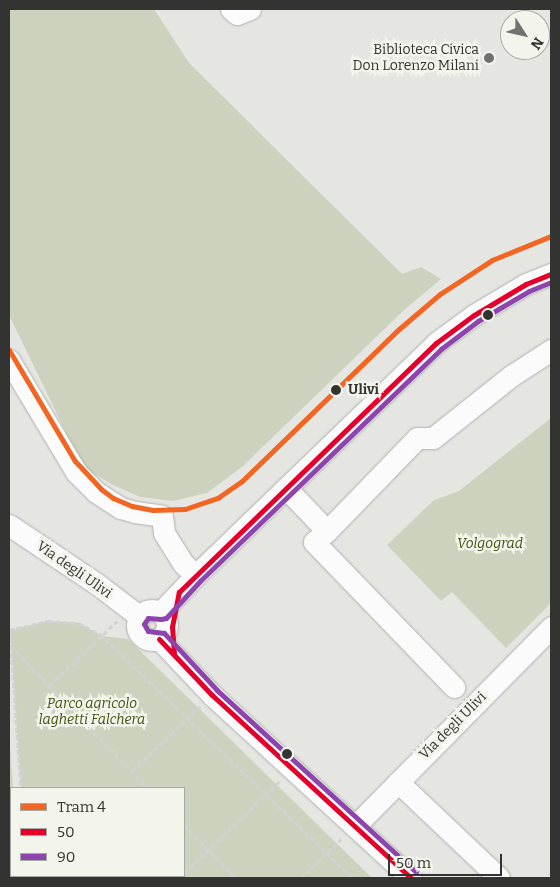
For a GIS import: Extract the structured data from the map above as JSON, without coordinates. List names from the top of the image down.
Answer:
{
  "streets": {
    "street": ["Via degli Ulivi"]
  },
  "parks": ["Volgograd", "Parco agricolo laghetti Falchera"],
  "places": ["Biblioteca Civica Don Lorenzo Milani", "Ulivi"],
  "lines": ["tram line 4", "transit line 50", "transit line 90"],
  "legend": ["Tram 4", "50", "90"],
  "scale_bar": "50 m",
  "north": "bottom right"
}
